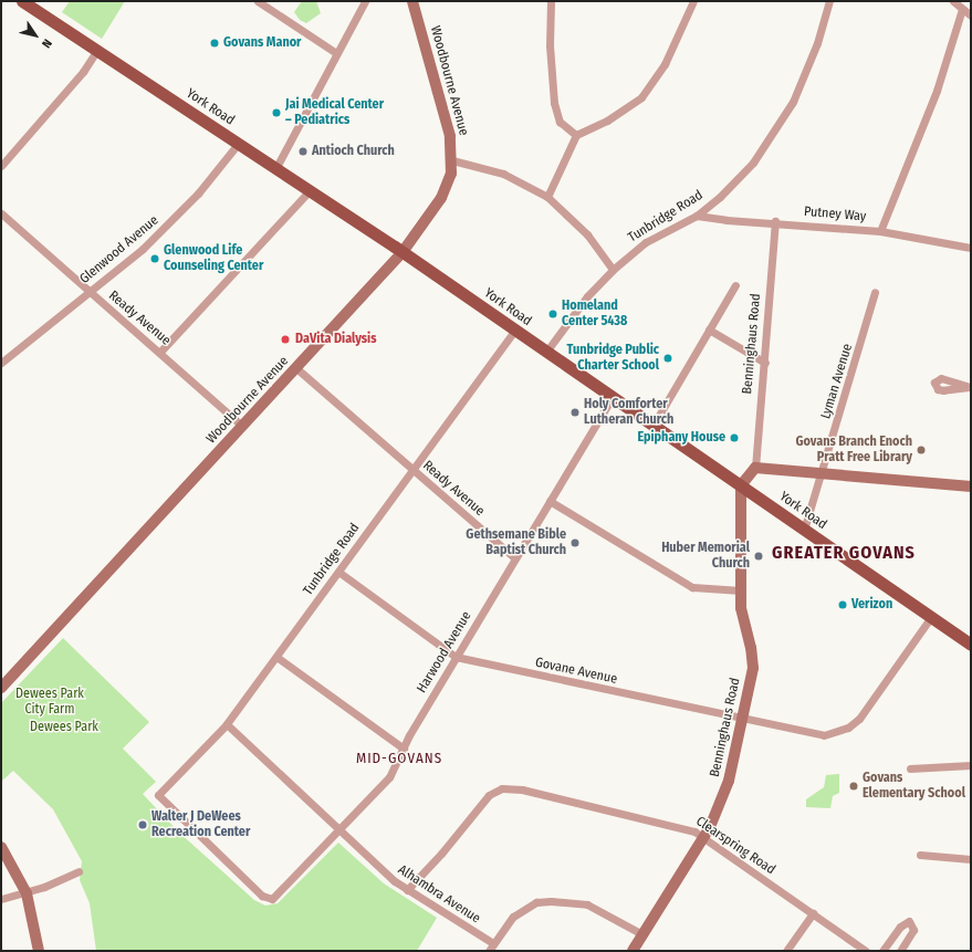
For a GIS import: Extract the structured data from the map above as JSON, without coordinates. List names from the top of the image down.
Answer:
{
  "streets": {
    "main road": ["York Road"],
    "street": [
      "Woodbourne Avenue",
      "Putney Way",
      "Tunbridge Road",
      "Glenwood Avenue",
      "Ready Avenue",
      "Benninghaus Road",
      "Lyman Avenue",
      "Harwood Avenue",
      "Govane Avenue",
      "Clearspring Road",
      "Alhambra Avenue"
    ]
  },
  "crossings": [
    ["Woodbourne Avenue", "York Road"],
    ["Woodbourne Avenue", "Ready Avenue"],
    ["York Road", "Tunbridge Road"],
    ["York Road", "Glenwood Avenue"],
    ["York Road", "Benninghaus Road"],
    ["York Road", "Lyman Avenue"],
    ["York Road", "Harwood Avenue"],
    ["York Road", "Govane Avenue"],
    ["Putney Way", "Tunbridge Road"],
    ["Putney Way", "Benninghaus Road"],
    ["Tunbridge Road", "Ready Avenue"],
    ["Tunbridge Road", "Harwood Avenue"],
    ["Tunbridge Road", "Govane Avenue"],
    ["Tunbridge Road", "Alhambra Avenue"],
    ["Glenwood Avenue", "Ready Avenue"],
    ["Ready Avenue", "Harwood Avenue"],
    ["Benninghaus Road", "Govane Avenue"],
    ["Benninghaus Road", "Clearspring Road"],
    ["Benninghaus Road", "Alhambra Avenue"],
    ["Harwood Avenue", "Govane Avenue"],
    ["Harwood Avenue", "Alhambra Avenue"],
    ["Clearspring Road", "Alhambra Avenue"]
  ],
  "districts": ["GREATER GOVANS", "MID-GOVANS"],
  "parks": ["Dewees Park City Farm", "Dewees Park"],
  "places": [
    "Govans Manor",
    "Jai Medical Center – Pediatrics",
    "Antioch Church",
    "Glenwood Life Counseling Center",
    "Homeland Center 5438",
    "DaVita Dialysis",
    "Tunbridge Public Charter School",
    "Holy Comforter Lutheran Church",
    "Epiphany House",
    "Govans Branch Enoch Pratt Free Library",
    "Gethsemane Bible Baptist Church",
    "Huber Memorial Church",
    "Verizon",
    "Govans Elementary School",
    "Walter J DeWees Recreation Center"
  ],
  "north": "bottom right"
}
